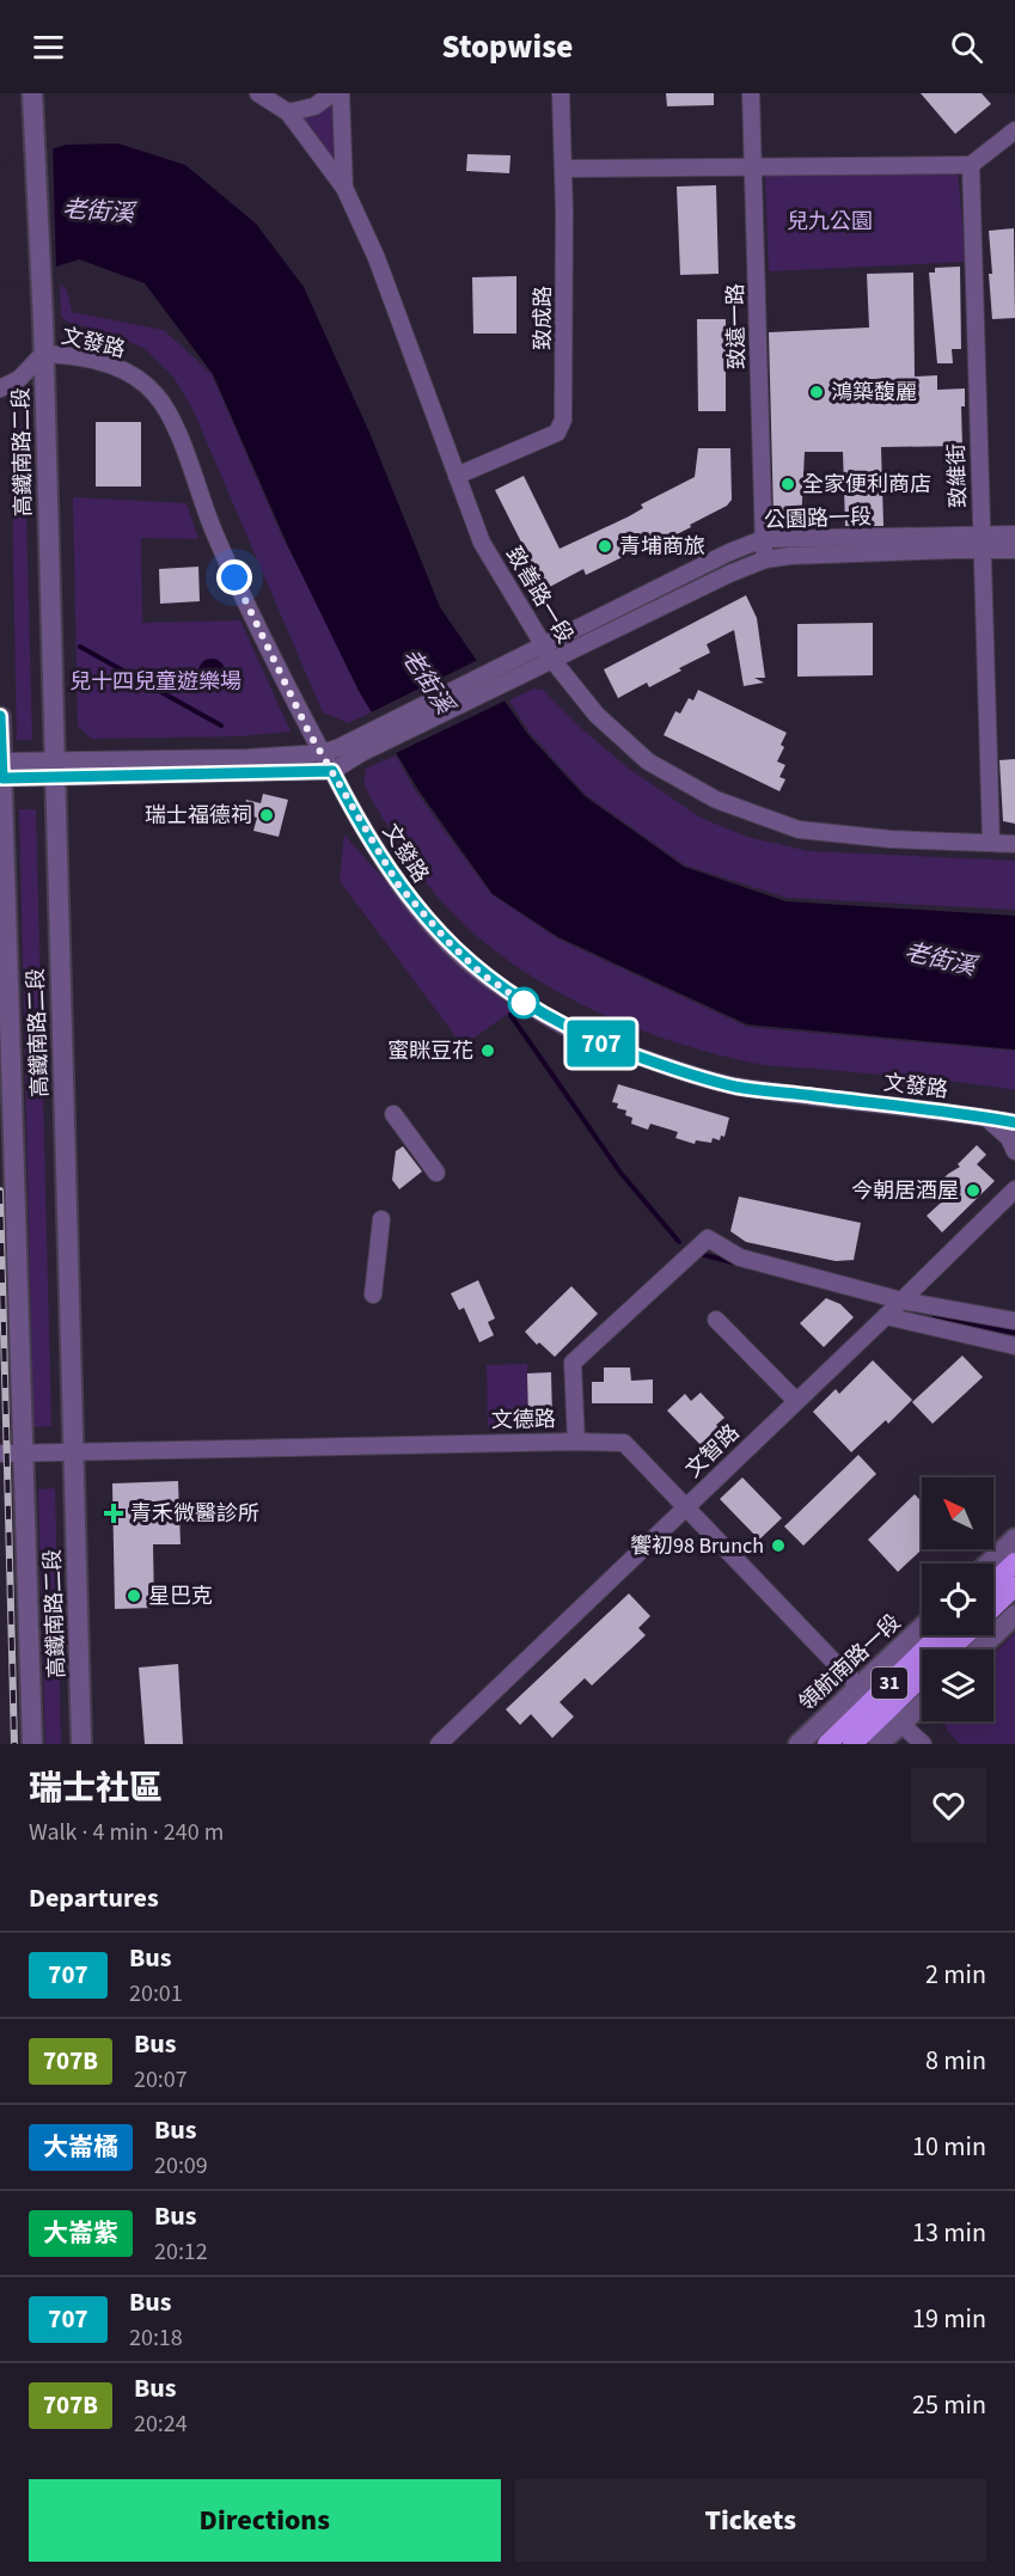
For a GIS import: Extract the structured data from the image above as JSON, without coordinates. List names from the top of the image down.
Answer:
{
  "streets": {
    "main road": ["領航南路一段", "31"],
    "street": [
      "致成路",
      "致遠一路",
      "文發路",
      "高鐵南路二段",
      "致維街",
      "公園路一段",
      "致善路一段",
      "文德路",
      "文智路"
    ]
  },
  "crossings": [
    ["致成路", "致善路一段"],
    ["致遠一路", "公園路一段"],
    ["文發路", "高鐵南路二段"],
    ["高鐵南路二段", "文德路"],
    ["致維街", "公園路一段"],
    ["致維街", "致善路一段"],
    ["公園路一段", "致善路一段"],
    ["文德路", "文智路"],
    ["文德路", "領航南路一段"]
  ],
  "water": ["老街溪"],
  "parks": ["兒九公園", "兒十四兒童遊樂場"],
  "places": {
    "other": [
      "鴻築馥麗",
      "全家便利商店",
      "青埔商旅",
      "瑞士福德祠",
      "蜜眯豆花",
      "今朝居酒屋",
      "饗初98 Brunch",
      "星巴克"
    ],
    "health": ["青禾微醫診所"]
  },
  "lines": ["bus line 707"],
  "north": "top left",
  "page": {
    "header": "Stopwise",
    "on_map": "707",
    "heading": [
      ["瑞士社區", "Walk · 4 min · 240 m"],
      "Departures"
    ],
    "list": [
      {
        "mark": "707",
        "name": "Bus",
        "note": "20:01",
        "value": "2 min"
      },
      {
        "mark": "707B",
        "name": "Bus",
        "note": "20:07",
        "value": "8 min"
      },
      {
        "mark": "大崙橘",
        "name": "Bus",
        "note": "20:09",
        "value": "10 min"
      },
      {
        "mark": "大崙紫",
        "name": "Bus",
        "note": "20:12",
        "value": "13 min"
      },
      {
        "mark": "707",
        "name": "Bus",
        "note": "20:18",
        "value": "19 min"
      },
      {
        "mark": "707B",
        "name": "Bus",
        "note": "20:24",
        "value": "25 min"
      }
    ],
    "buttons": ["Directions", "Tickets"]
  }
}
